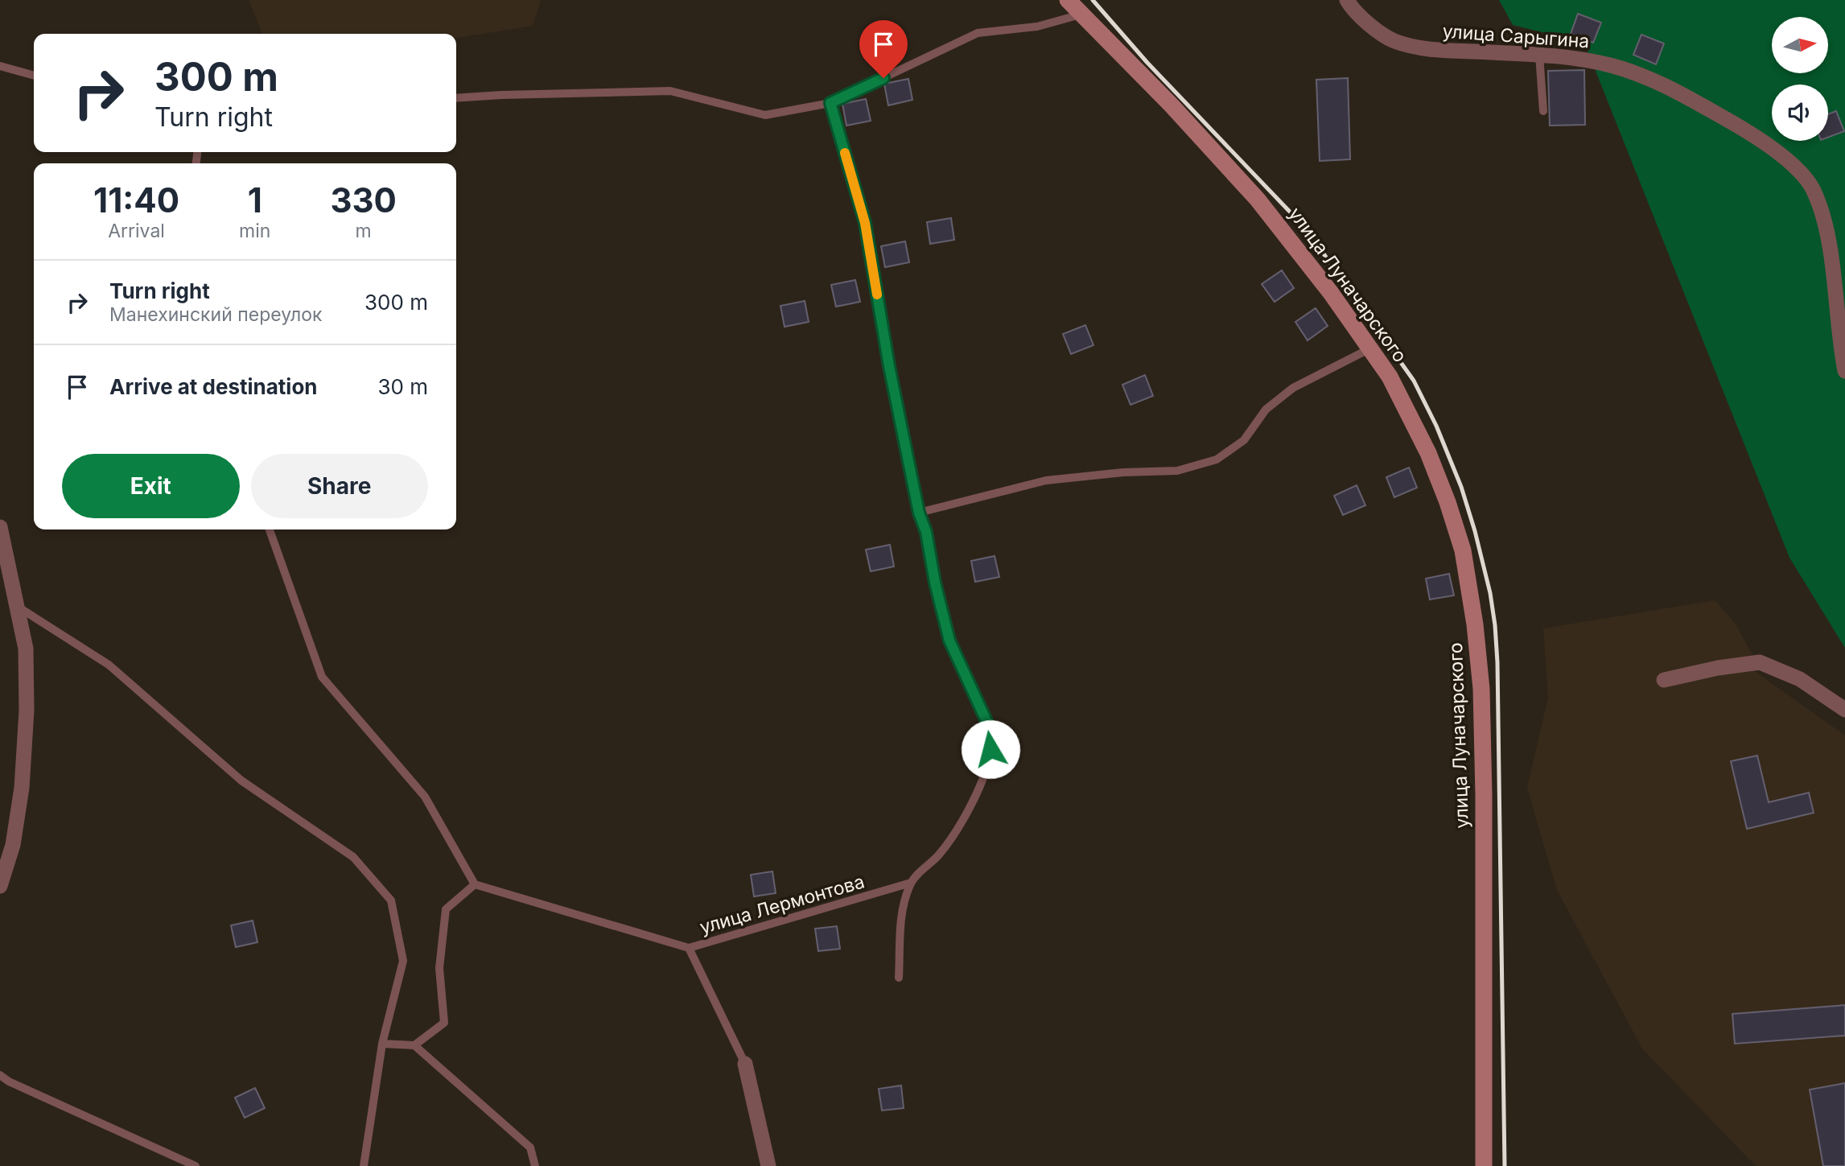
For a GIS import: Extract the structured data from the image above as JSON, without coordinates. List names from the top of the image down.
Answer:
{
  "streets": {
    "main road": ["улица Луначарского"],
    "street": ["улица Сарыгина"],
    "lane": ["улица Лермонтова"]
  },
  "north": "right",
  "page": {
    "turn": ["300 m", "Turn right"],
    "eta": [
      "11:40",
      "Arrival",
      "1",
      "min",
      "330",
      "m"
    ],
    "list": [
      {
        "name": "Turn right",
        "note": "Манехинский переулок",
        "value": "300 m"
      },
      {
        "name": "Arrive at destination",
        "value": "30 m"
      }
    ],
    "buttons": ["Exit", "Share"]
  }
}
